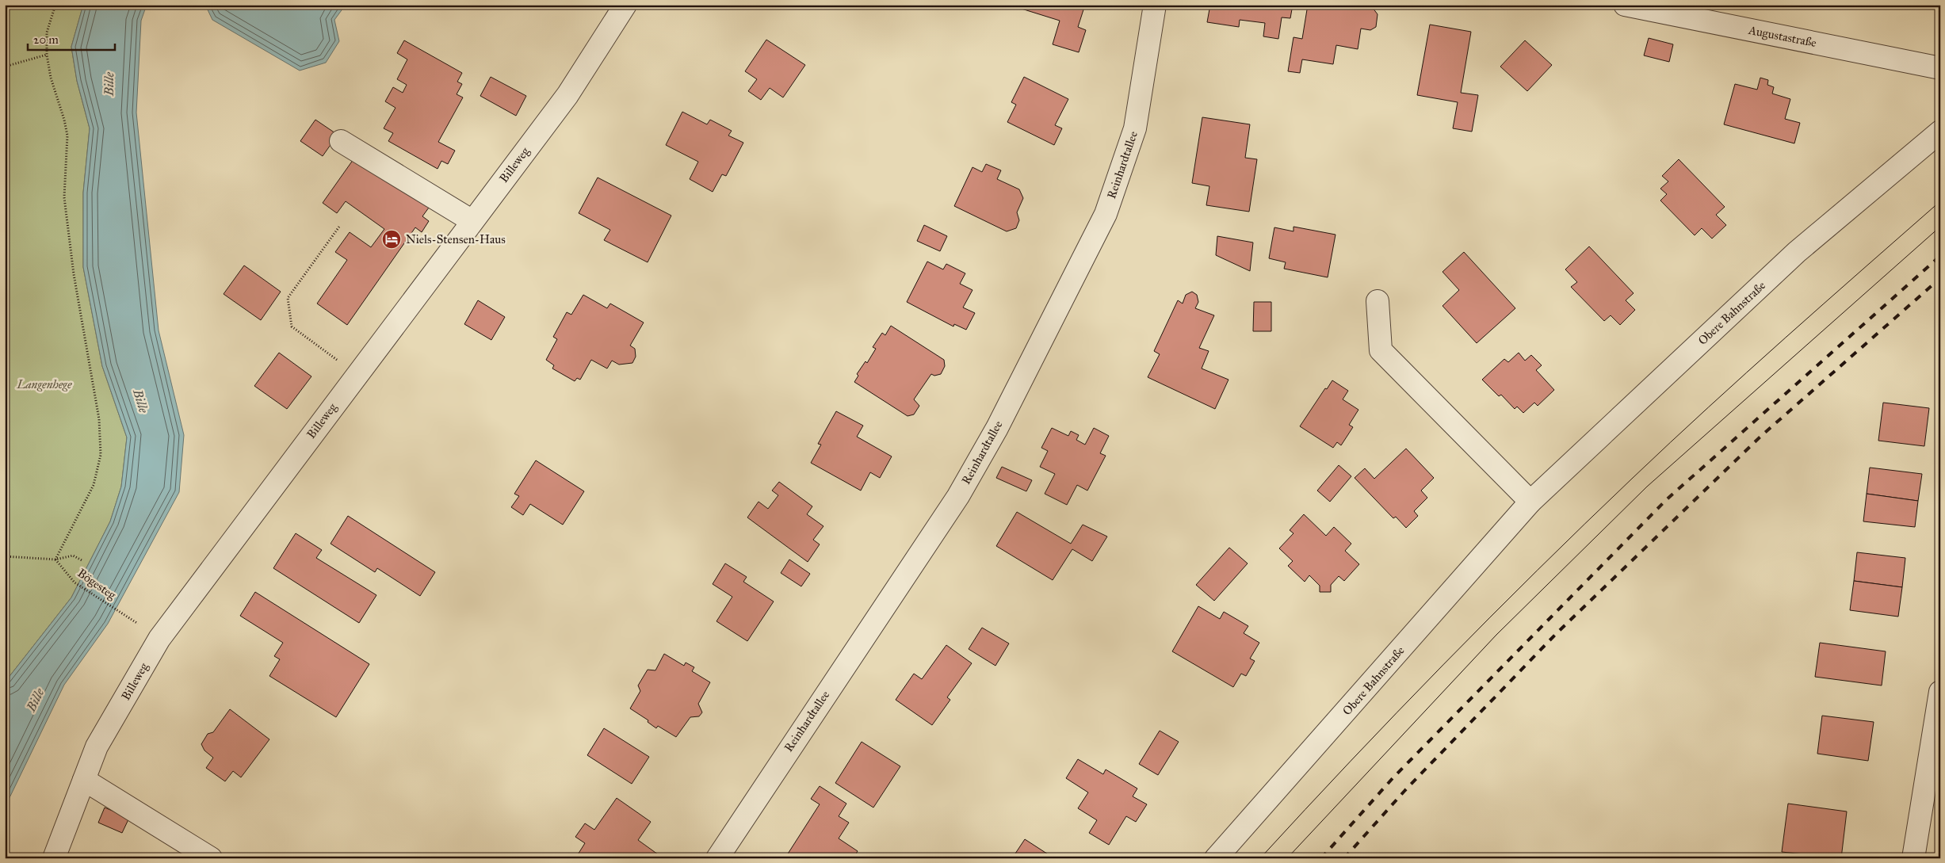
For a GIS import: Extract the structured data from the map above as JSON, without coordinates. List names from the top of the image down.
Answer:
{
  "streets": {
    "street": [
      "Augustastraße",
      "Billeweg",
      "Reinhardtallee",
      "Obere Bahnstraße"
    ],
    "path": ["Bögesteg"]
  },
  "water": ["Bille"],
  "parks": ["Langenhege"],
  "places": {
    "hotel": ["Niels-Stensen-Haus"]
  },
  "scale_bar": "20 m"
}
